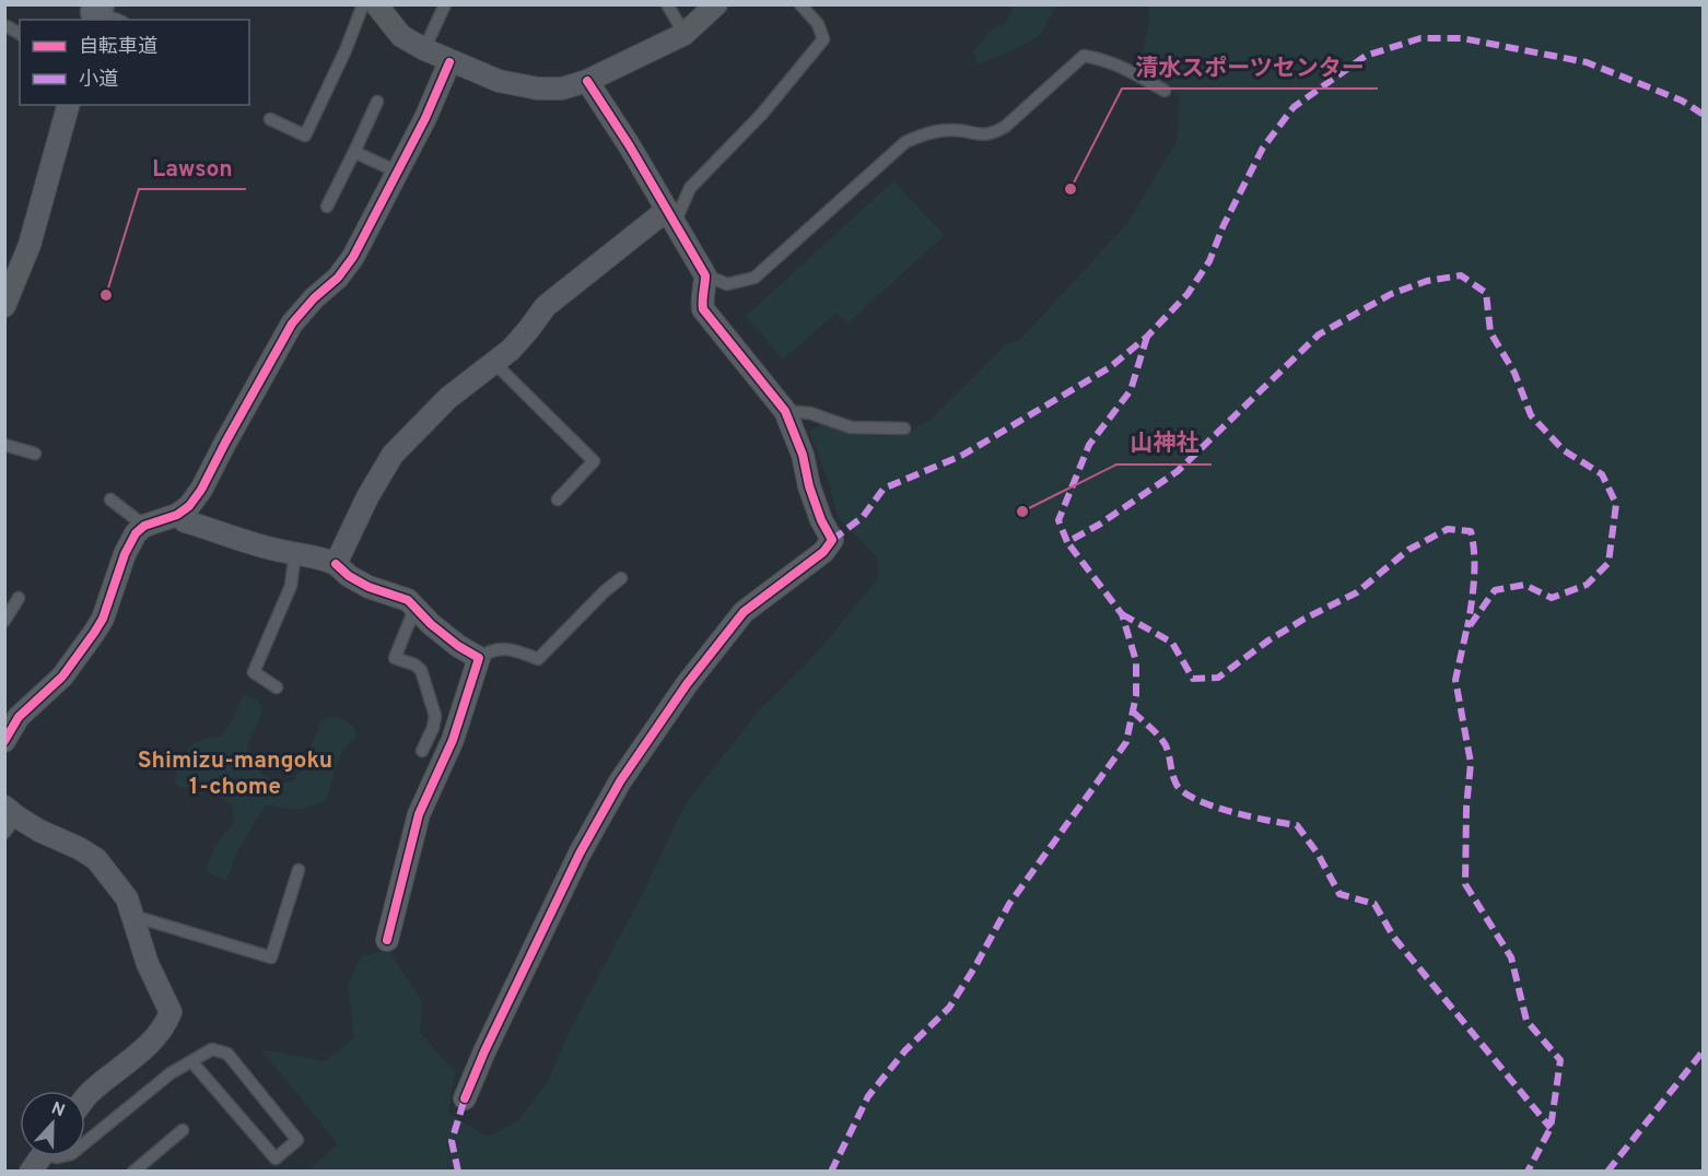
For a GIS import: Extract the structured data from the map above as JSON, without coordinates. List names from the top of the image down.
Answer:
{
  "districts": ["Shimizu-mangoku 1-chome"],
  "places": ["清水スポーツセンター", "Lawson", "山神社"],
  "legend": ["自転車道", "小道"],
  "north": "top"
}
